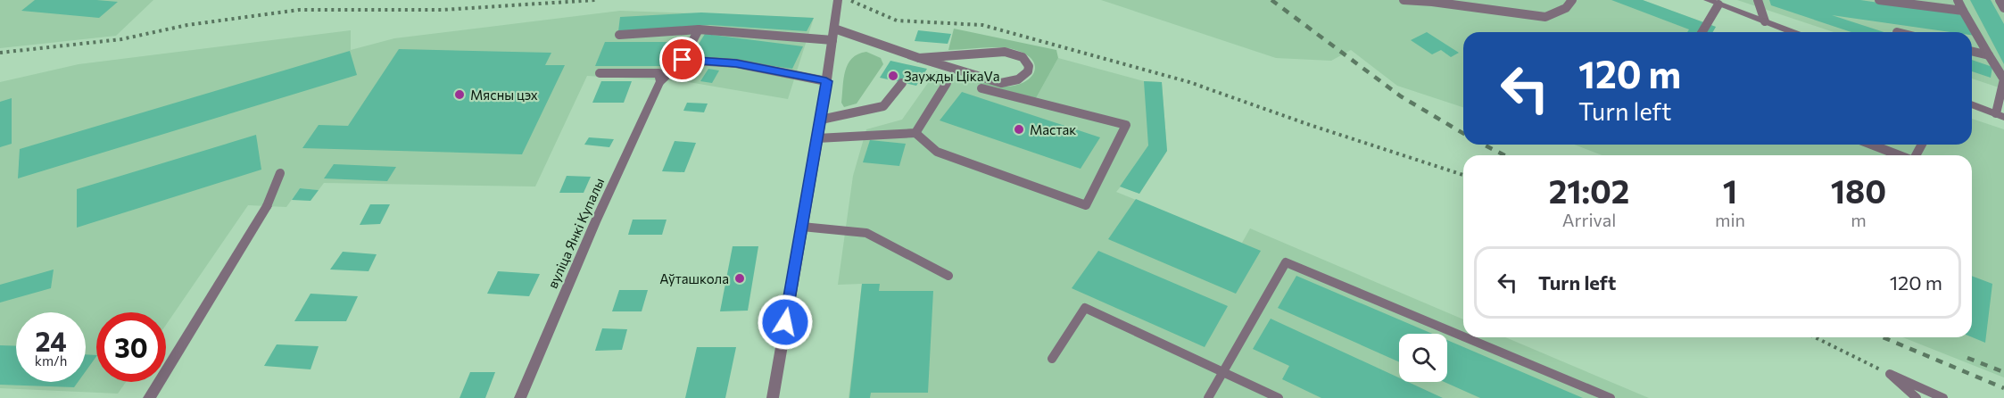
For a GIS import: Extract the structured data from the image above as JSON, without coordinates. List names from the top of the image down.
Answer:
{
  "streets": {
    "street": ["вуліца Янкі Купалы"]
  },
  "places": [
    "Заужды ЦікаVа",
    "Мясны цэх",
    "Мастак",
    "Аўташкола"
  ],
  "page": {
    "turn": ["120 m", "Turn left"],
    "eta": [
      "21:02",
      "Arrival",
      "1",
      "min",
      "180",
      "m"
    ],
    "list": [
      {
        "name": "Turn left",
        "value": "120 m"
      }
    ],
    "speed": "24 km/h",
    "limit": "30"
  }
}
